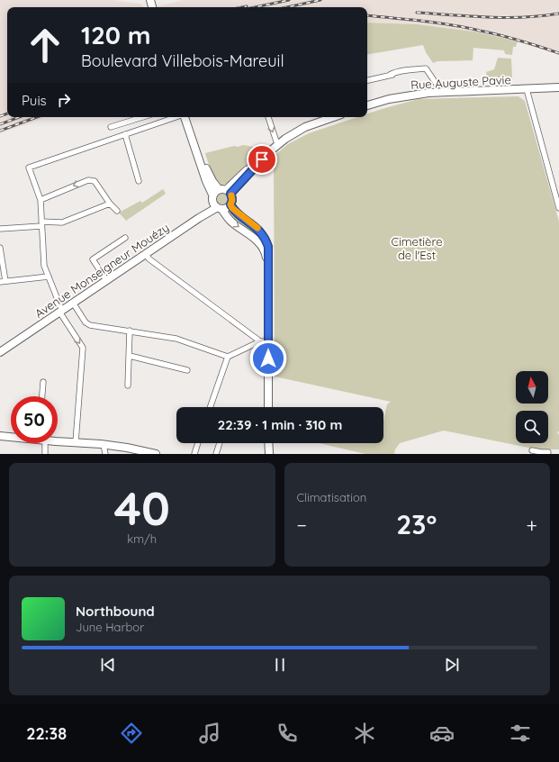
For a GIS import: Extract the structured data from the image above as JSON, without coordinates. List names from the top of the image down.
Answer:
{
  "streets": {
    "main road": ["Rue Auguste Pavie", "Avenue Monseigneur Mouézy"]
  },
  "parks": ["Cimetière de l'Est"],
  "north": "top",
  "page": {
    "turn": ["120 m", "Boulevard Villebois-Mareuil"],
    "then": "Puis",
    "limit": "50",
    "trip": "22:39 · 1 min · 310 m",
    "tile": [
      ["40", "km/h"],
      "Climatisation"
    ],
    "heat": ["−", "23°", "+"],
    "song": ["Northbound", "June Harbor"],
    "tabs": "22:38"
  }
}
